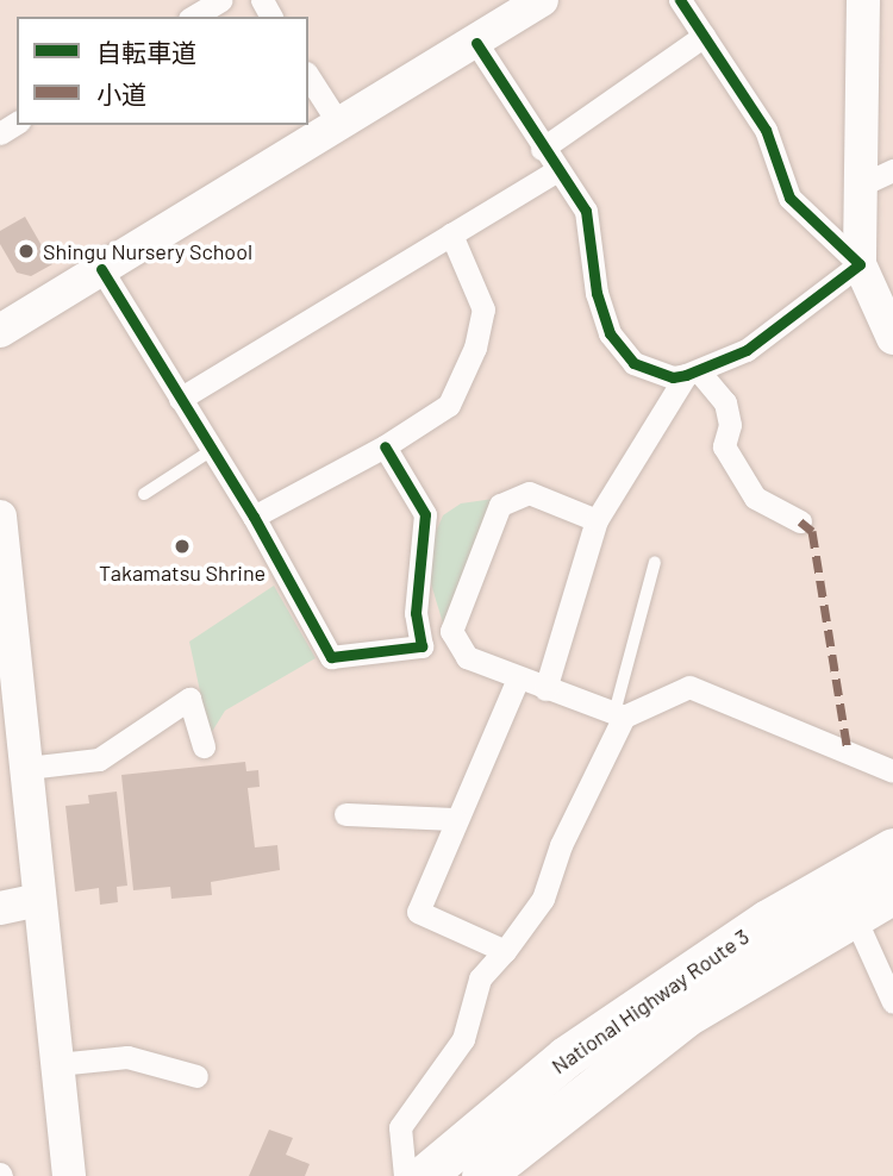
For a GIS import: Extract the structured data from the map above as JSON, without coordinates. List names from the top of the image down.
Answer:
{
  "streets": {
    "highway": ["National Highway Route 3"]
  },
  "places": ["Shingu Nursery School", "Takamatsu Shrine"],
  "legend": ["自転車道", "小道"]
}
